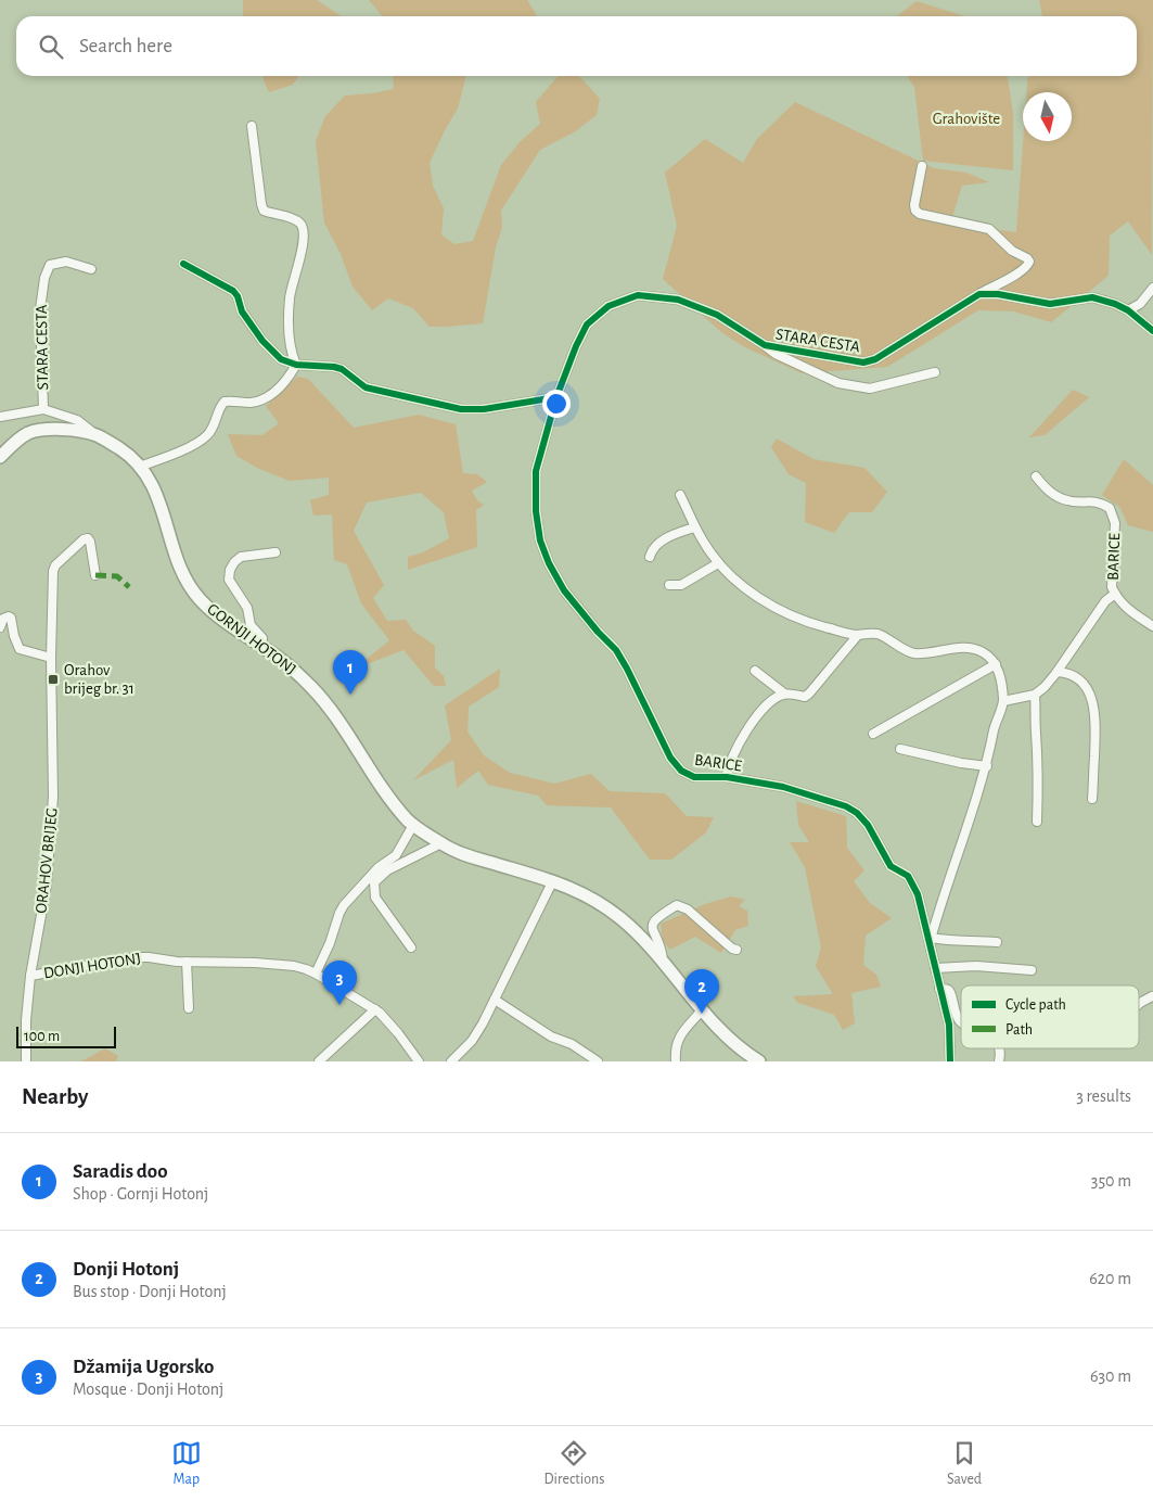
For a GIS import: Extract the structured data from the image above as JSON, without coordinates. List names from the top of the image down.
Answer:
{
  "streets": {
    "main road": ["GORNJI HOTONJ"],
    "street": [
      "STARA CESTA",
      "BARICE",
      "ORAHOV BRIJEG",
      "DONJI HOTONJ"
    ]
  },
  "crossings": [
    ["STARA CESTA", "BARICE"],
    ["STARA CESTA", "GORNJI HOTONJ"],
    ["ORAHOV BRIJEG", "DONJI HOTONJ"]
  ],
  "parks": ["Grahovište"],
  "places": {
    "transit": ["Orahov brijeg br. 31"]
  },
  "legend": ["Cycle path", "Path"],
  "scale_bar": "100 m",
  "north": "bottom",
  "page": {
    "search": "Search here",
    "pins": ["1", "3", "2"],
    "scale": "100 m",
    "heading": ["Nearby", "3 results"],
    "list": [
      {
        "mark": "1",
        "name": "Saradis doo",
        "note": "Shop · Gornji Hotonj",
        "value": "350 m"
      },
      {
        "mark": "2",
        "name": "Donji Hotonj",
        "note": "Bus stop · Donji Hotonj",
        "value": "620 m"
      },
      {
        "mark": "3",
        "name": "Džamija Ugorsko",
        "note": "Mosque · Donji Hotonj",
        "value": "630 m"
      }
    ],
    "nav": ["Map", "Directions", "Saved"]
  }
}
